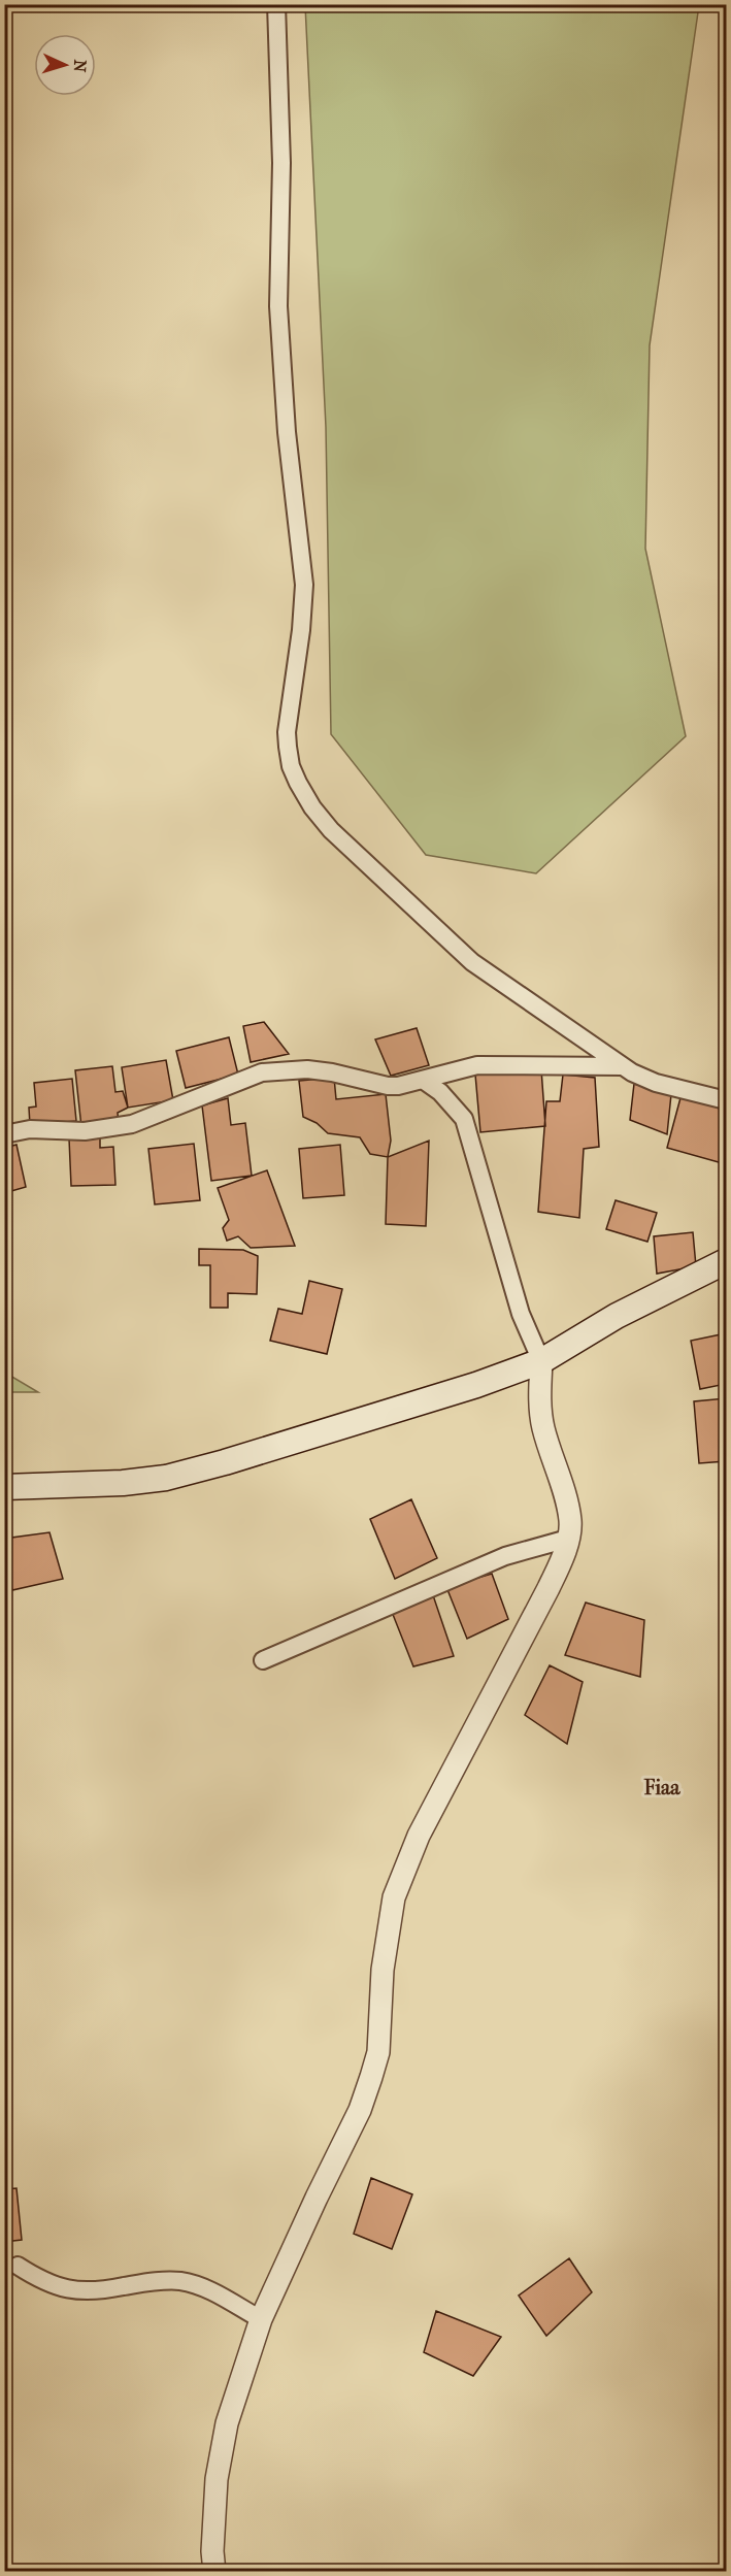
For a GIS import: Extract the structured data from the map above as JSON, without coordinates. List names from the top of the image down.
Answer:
{
  "districts": ["Fiaa"],
  "north": "right"
}
